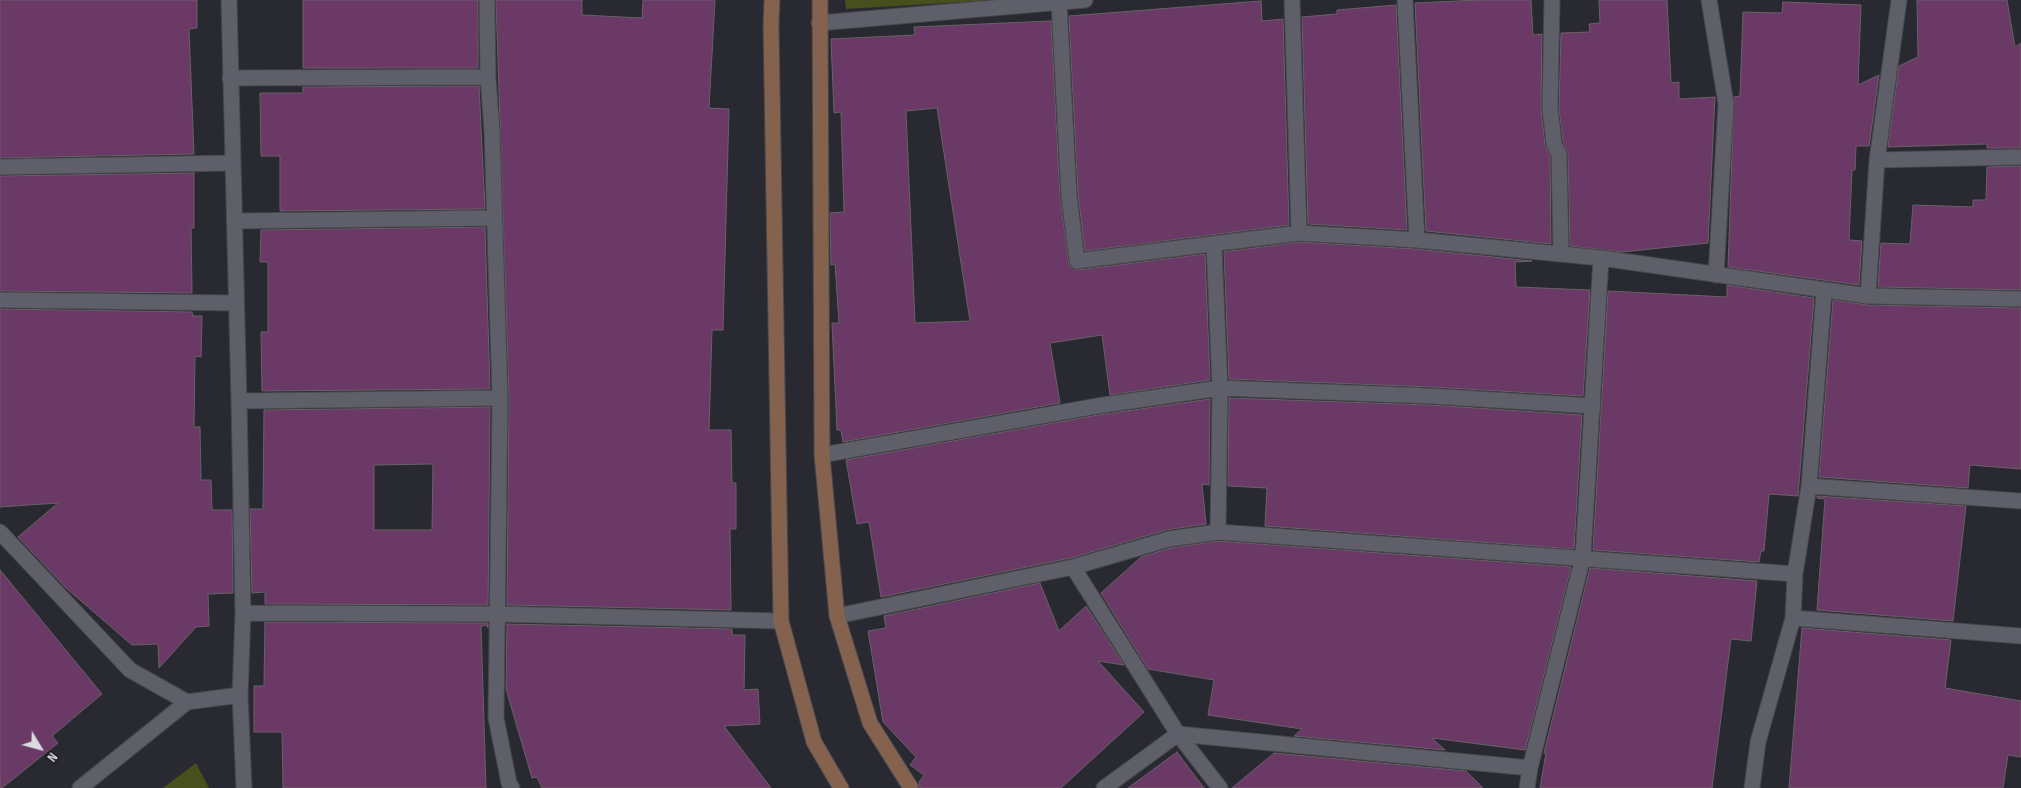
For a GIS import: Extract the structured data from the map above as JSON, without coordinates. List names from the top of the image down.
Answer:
{
  "north": "bottom right"
}
